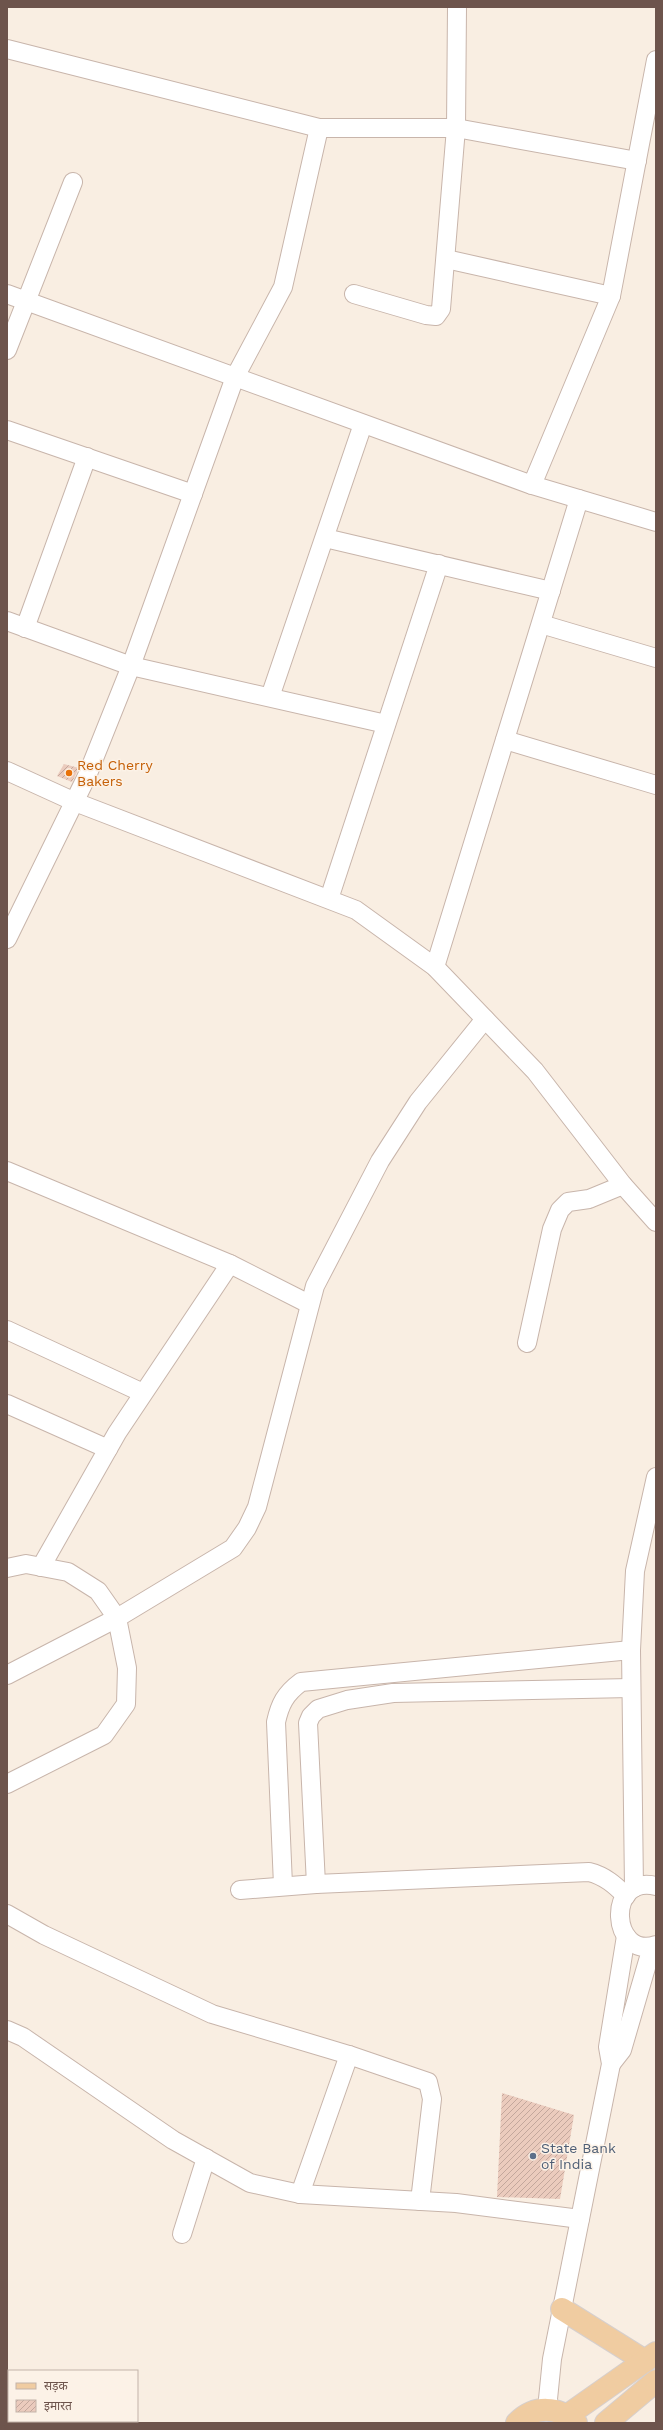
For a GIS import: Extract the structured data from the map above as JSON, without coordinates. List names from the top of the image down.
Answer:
{
  "places": ["Red Cherry Bakers", "State Bank of India"],
  "legend": ["सड़क", "इमारत"]
}
